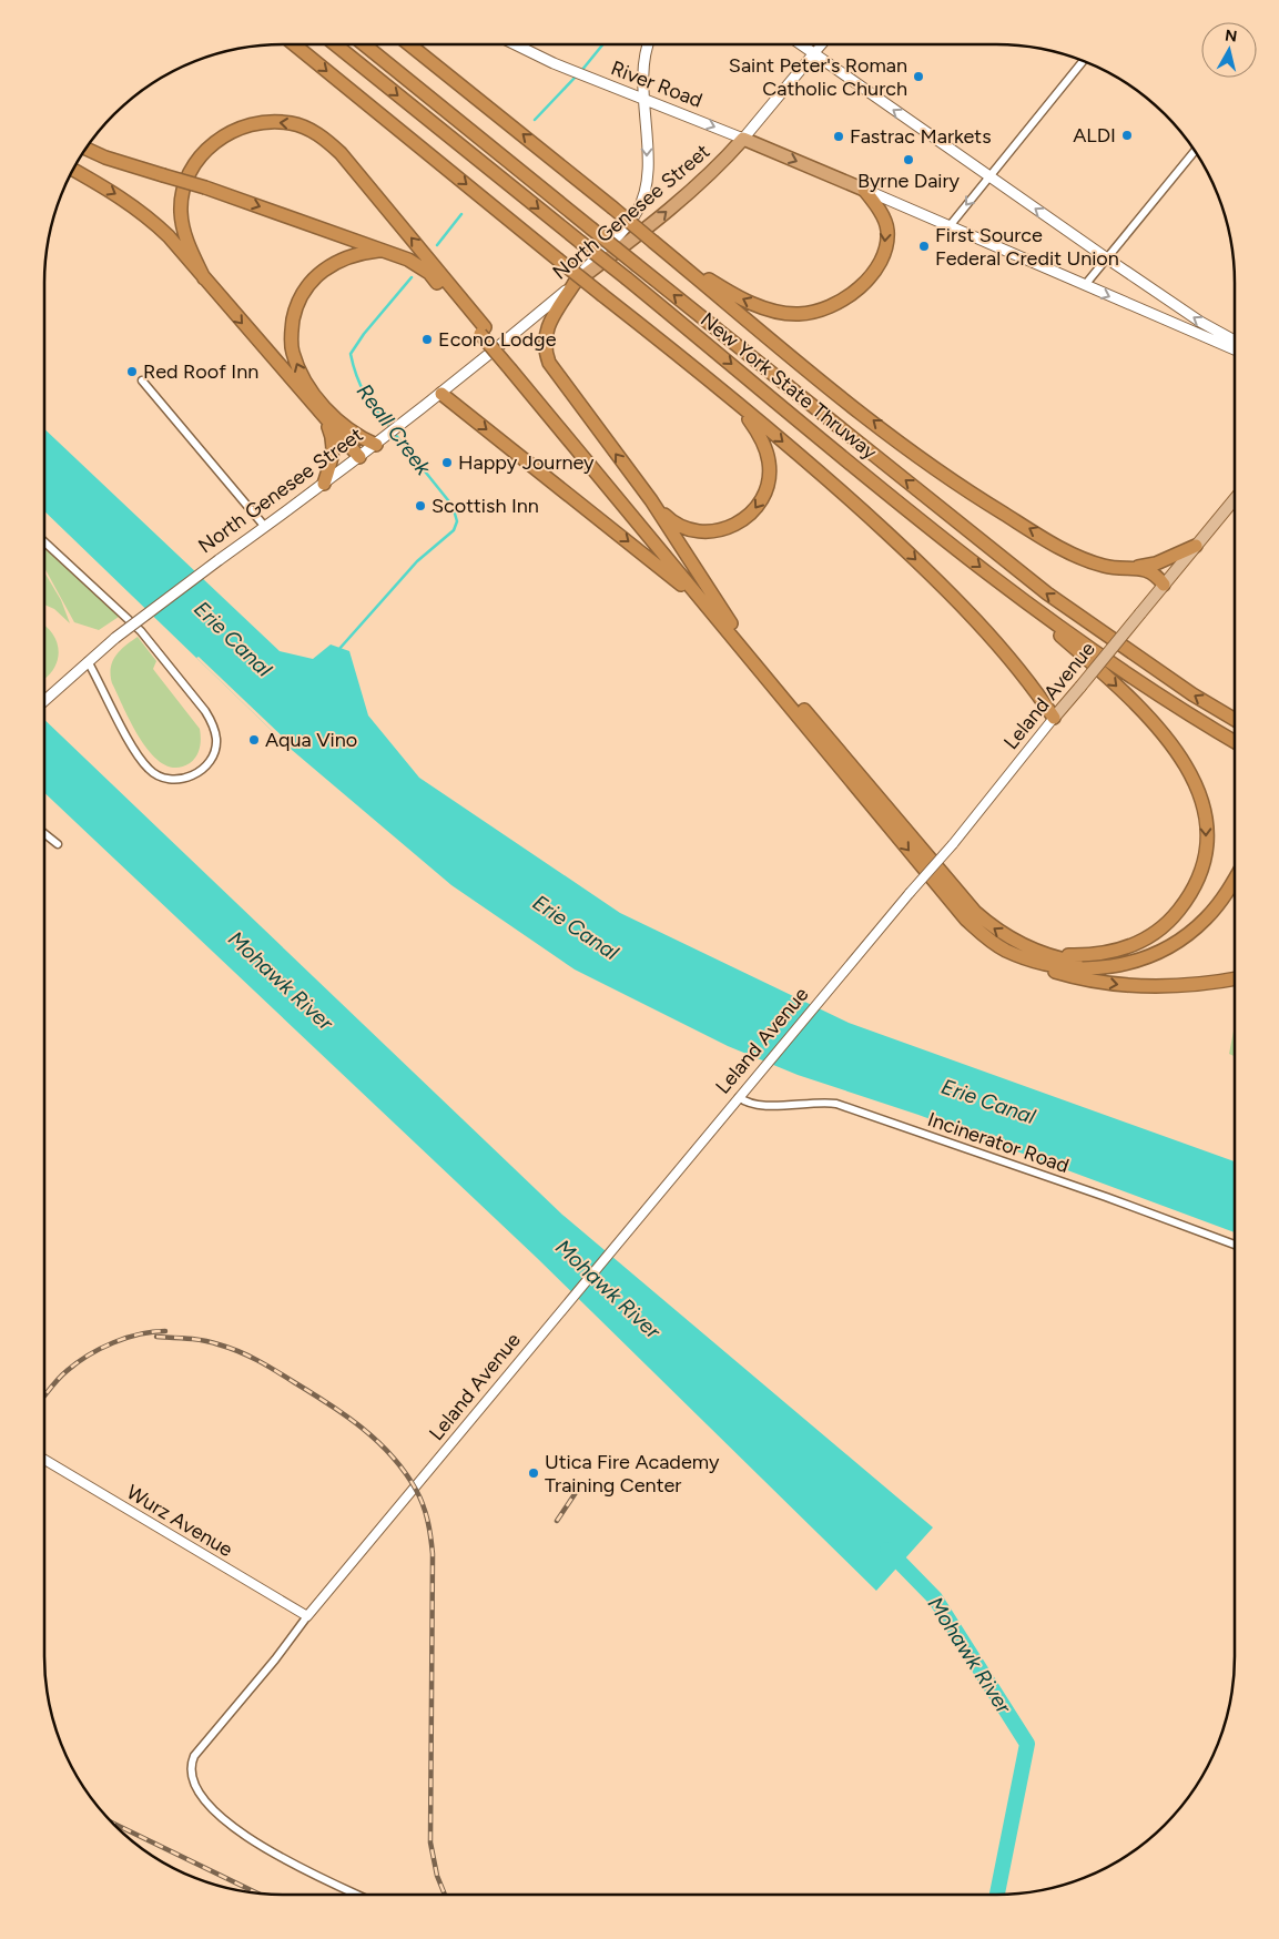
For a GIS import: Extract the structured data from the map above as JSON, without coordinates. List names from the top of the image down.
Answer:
{
  "streets": {
    "highway": ["North Genesee Street", "New York State Thruway"],
    "main road": ["River Road", "Leland Avenue"],
    "street": ["Incinerator Road", "Wurz Avenue"]
  },
  "crossings": [
    ["River Road", "North Genesee Street"],
    ["Leland Avenue", "Incinerator Road"],
    ["Leland Avenue", "Wurz Avenue"]
  ],
  "one_way": ["River Road"],
  "water": ["Reall Creek", "Erie Canal", "Mohawk River"],
  "places": [
    "Saint Peter's Roman Catholic Church",
    "ALDI",
    "Fastrac Markets",
    "Byrne Dairy",
    "First Source Federal Credit Union",
    "Econo Lodge",
    "Red Roof Inn",
    "Happy Journey",
    "Scottish Inn",
    "Aqua Vino",
    "Utica Fire Academy Training Center"
  ],
  "north": "top"
}
